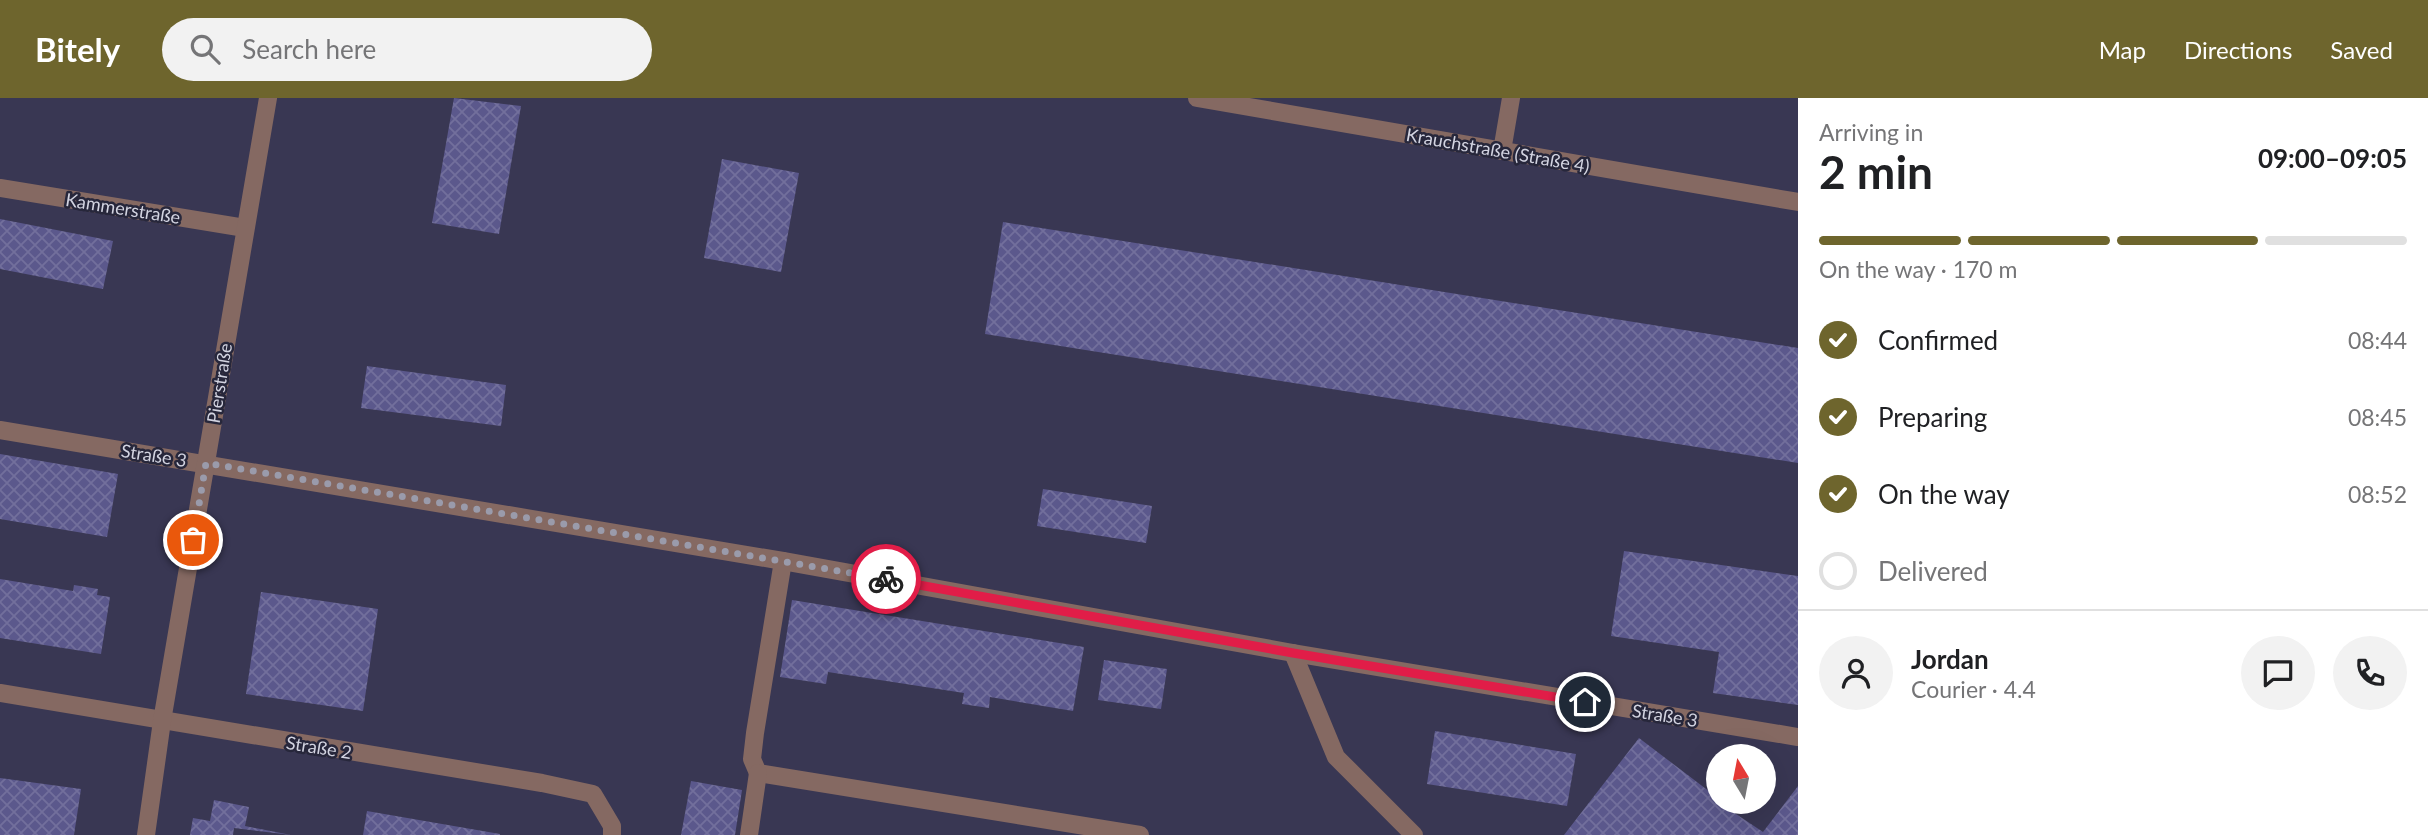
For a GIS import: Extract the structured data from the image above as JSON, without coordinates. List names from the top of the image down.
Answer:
{
  "streets": {
    "street": [
      "Krauchstraße (Straße 4)",
      "Kammerstraße",
      "Pierstraße",
      "Straße 3",
      "Straße 2"
    ]
  },
  "crossings": [
    ["Kammerstraße", "Pierstraße"],
    ["Pierstraße", "Straße 3"],
    ["Pierstraße", "Straße 2"]
  ],
  "north": "top",
  "page": {
    "header": "Bitely",
    "search": "Search here",
    "nav": ["Map", "Directions", "Saved"],
    "heading": ["2 min", "Arriving in", "09:00–09:05"],
    "panel": ["Jordan", "Courier · 4.4"],
    "bar": "On the way · 170 m",
    "list": [
      ["Confirmed", "08:44"],
      ["Preparing", "08:45"],
      ["On the way", "08:52"],
      "Delivered"
    ]
  }
}
